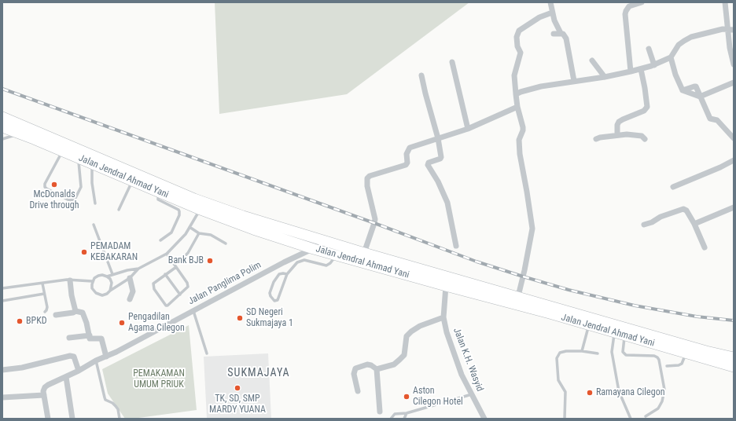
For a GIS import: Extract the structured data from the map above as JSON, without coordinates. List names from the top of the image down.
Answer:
{
  "streets": {
    "highway": ["Jalan Jendral Ahmad Yani"],
    "street": ["Jalan Panglima Polim", "Jalan K.H. Wasyid"]
  },
  "crossings": [
    ["Jalan Jendral Ahmad Yani", "Jalan Panglima Polim"],
    ["Jalan Jendral Ahmad Yani", "Jalan K.H. Wasyid"]
  ],
  "districts": ["SUKMAJAYA"],
  "parks": ["PEMAKAMAN UMUM PRIUK"],
  "places": [
    "McDonalds Drive through",
    "PEMADAM KEBAKARAN",
    "Bank BJB",
    "SD Negeri Sukmajaya 1",
    "BPKD",
    "Pengadilan Agama Cilegon",
    "TK, SD, SMP MARDY YUANA",
    "Ramayana Cilegon",
    "Aston Cilegon Hotel"
  ]
}
